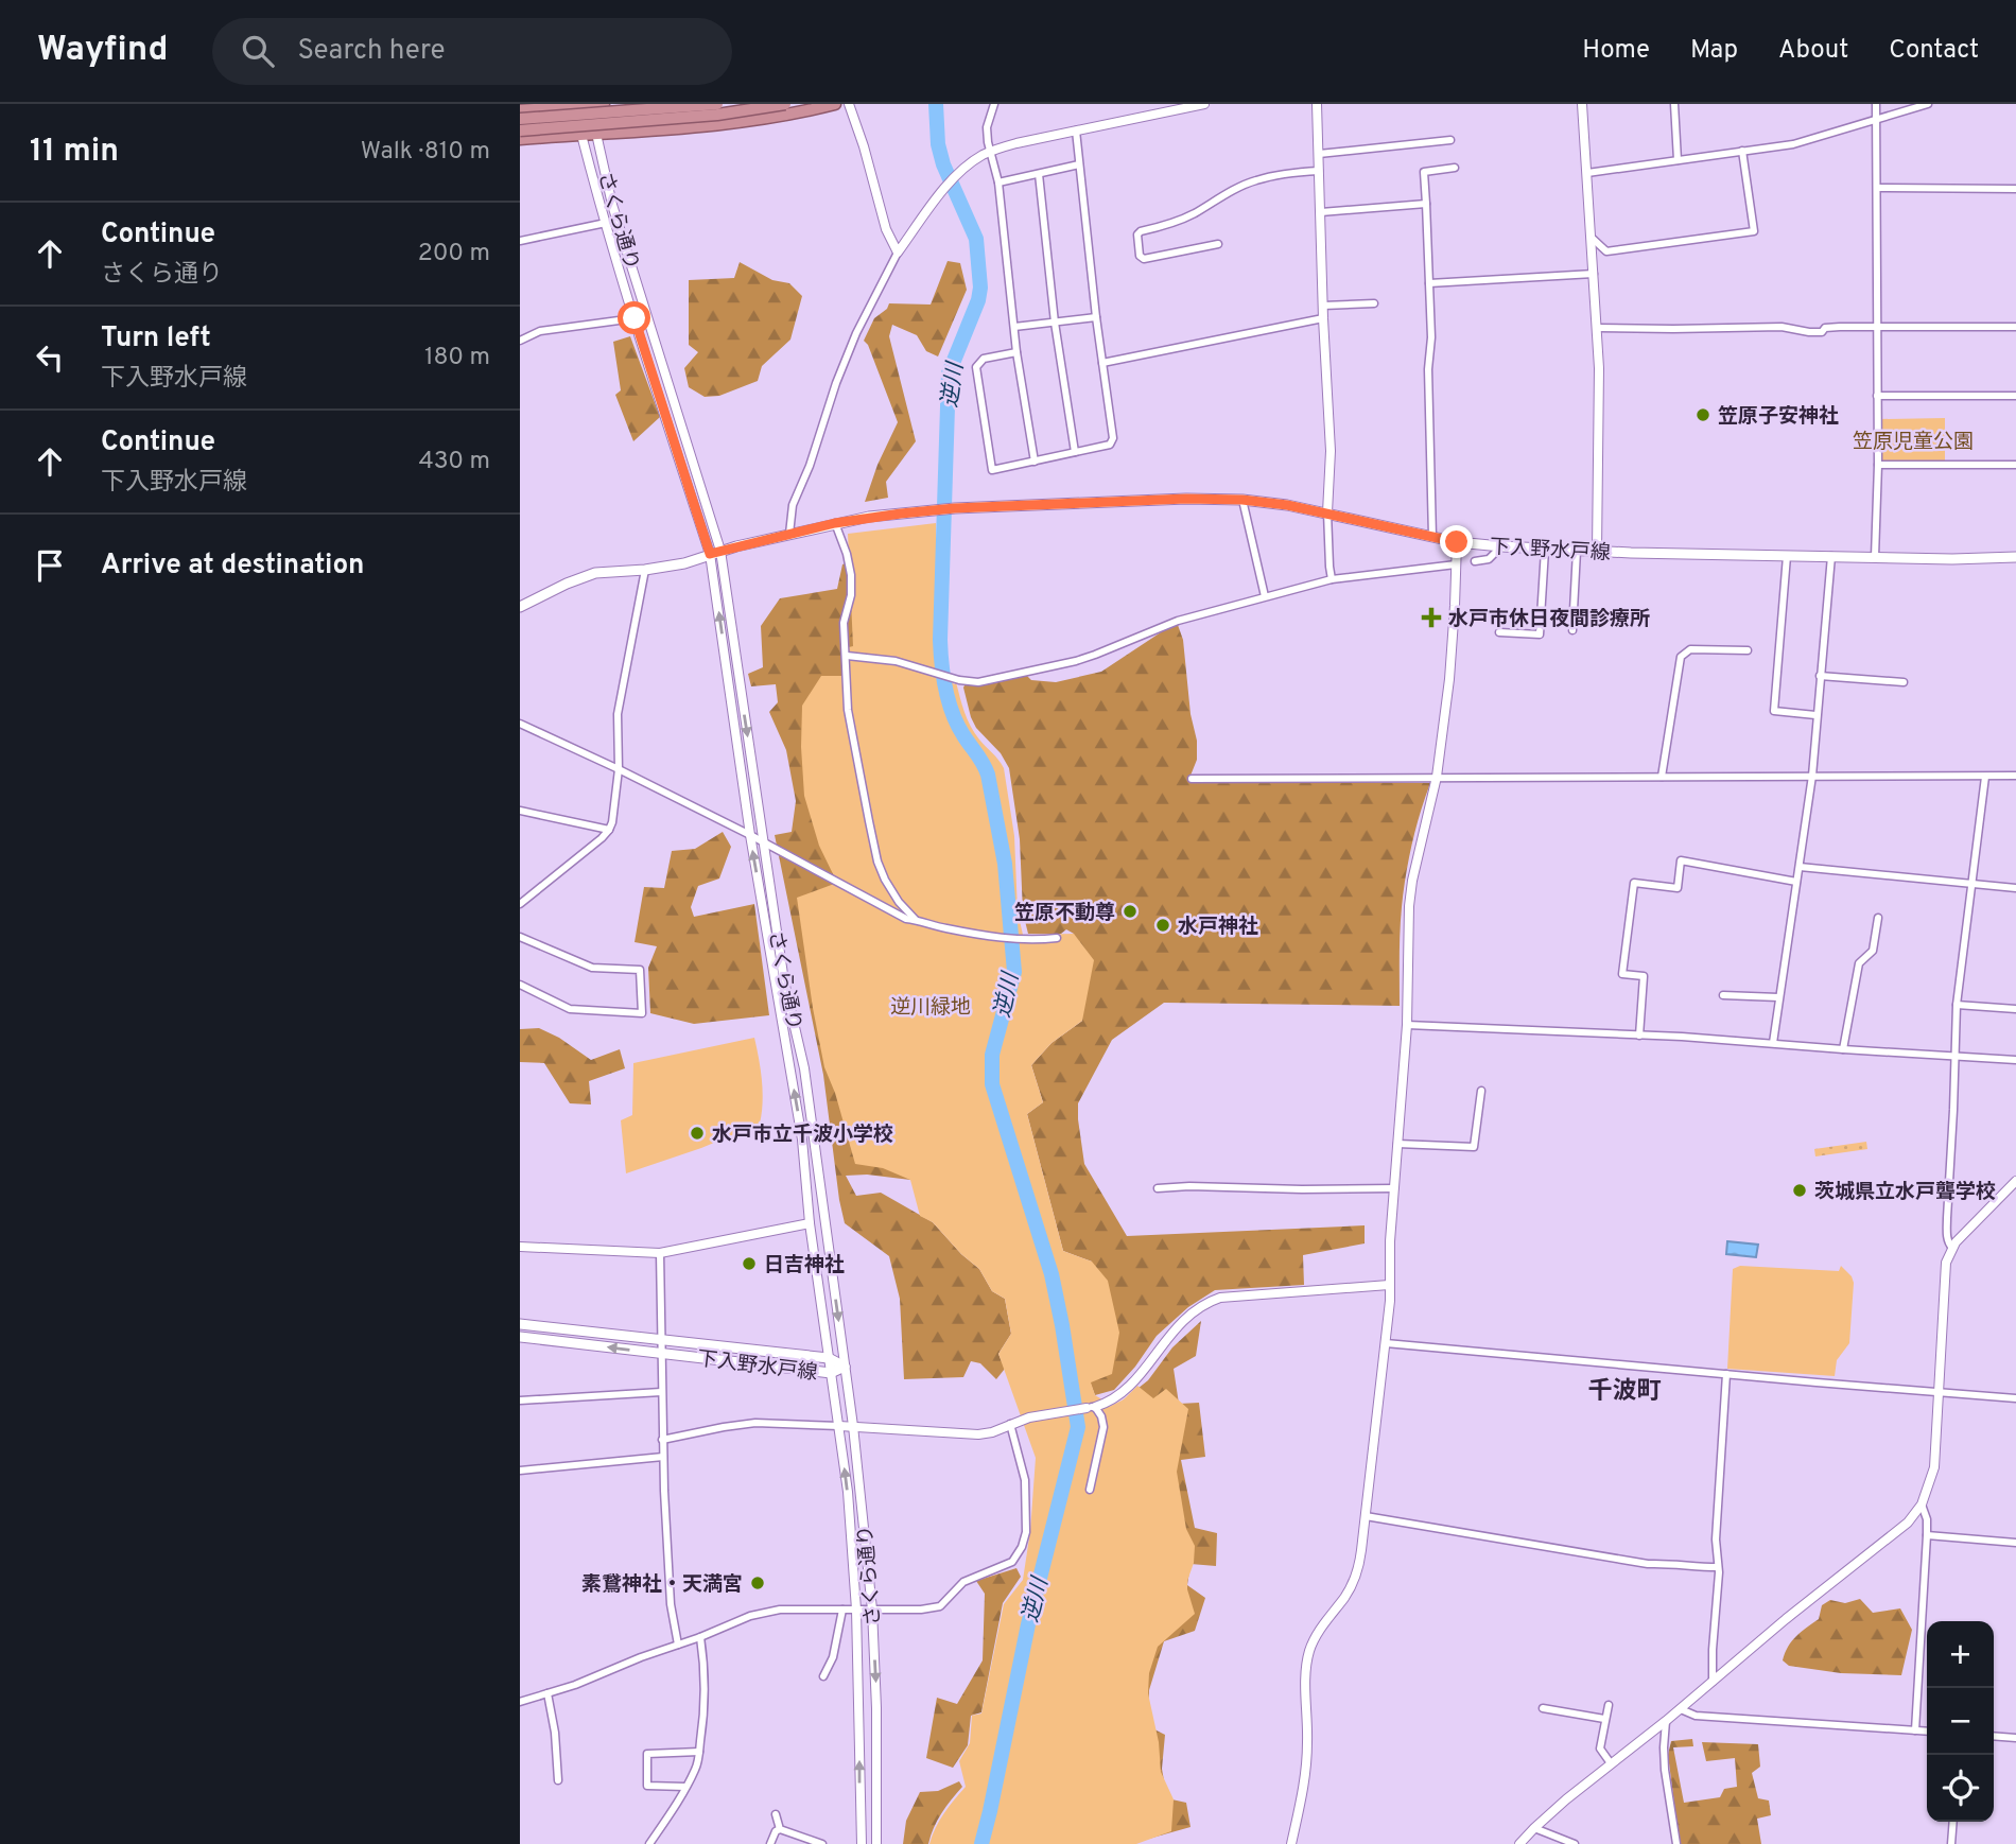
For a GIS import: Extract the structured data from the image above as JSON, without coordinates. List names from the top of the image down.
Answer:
{
  "streets": {
    "main road": ["下入野水戸線"],
    "street": ["さくら通り"]
  },
  "crossings": [
    ["さくら通り", "下入野水戸線"]
  ],
  "districts": ["千波町"],
  "water": ["逆川"],
  "parks": ["笠原児童公園", "逆川緑地"],
  "places": {
    "other": [
      "笠原子安神社",
      "笠原不動尊",
      "水戸神社",
      "水戸市立千波小学校",
      "茨城県立水戸聾学校",
      "日吉神社",
      "素鵞神社・天満宮"
    ],
    "health": ["水戸市休日夜間診療所"]
  },
  "page": {
    "header": "Wayfind",
    "search": "Search here",
    "nav": [
      "Home",
      "Map",
      "About",
      "Contact"
    ],
    "heading": ["11 min", "Walk · 810 m"],
    "list": [
      ["Continue", "さくら通り", "200 m"],
      ["Turn left", "下入野水戸線", "180 m"],
      ["Continue", "下入野水戸線", "430 m"],
      "Arrive at destination"
    ],
    "map_buttons": ["+", "−"]
  }
}
